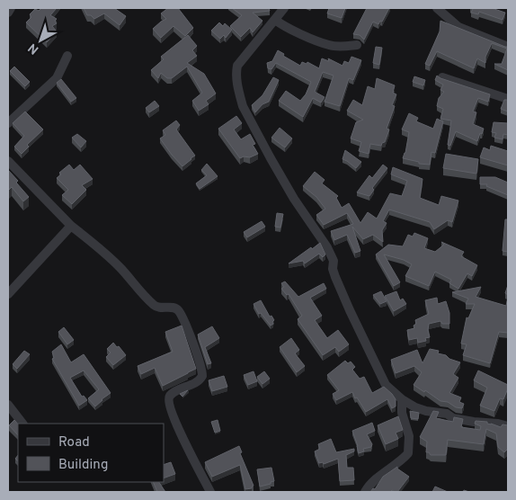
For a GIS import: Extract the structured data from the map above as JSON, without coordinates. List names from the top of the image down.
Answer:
{
  "legend": ["Road", "Building"],
  "north": "bottom left"
}
